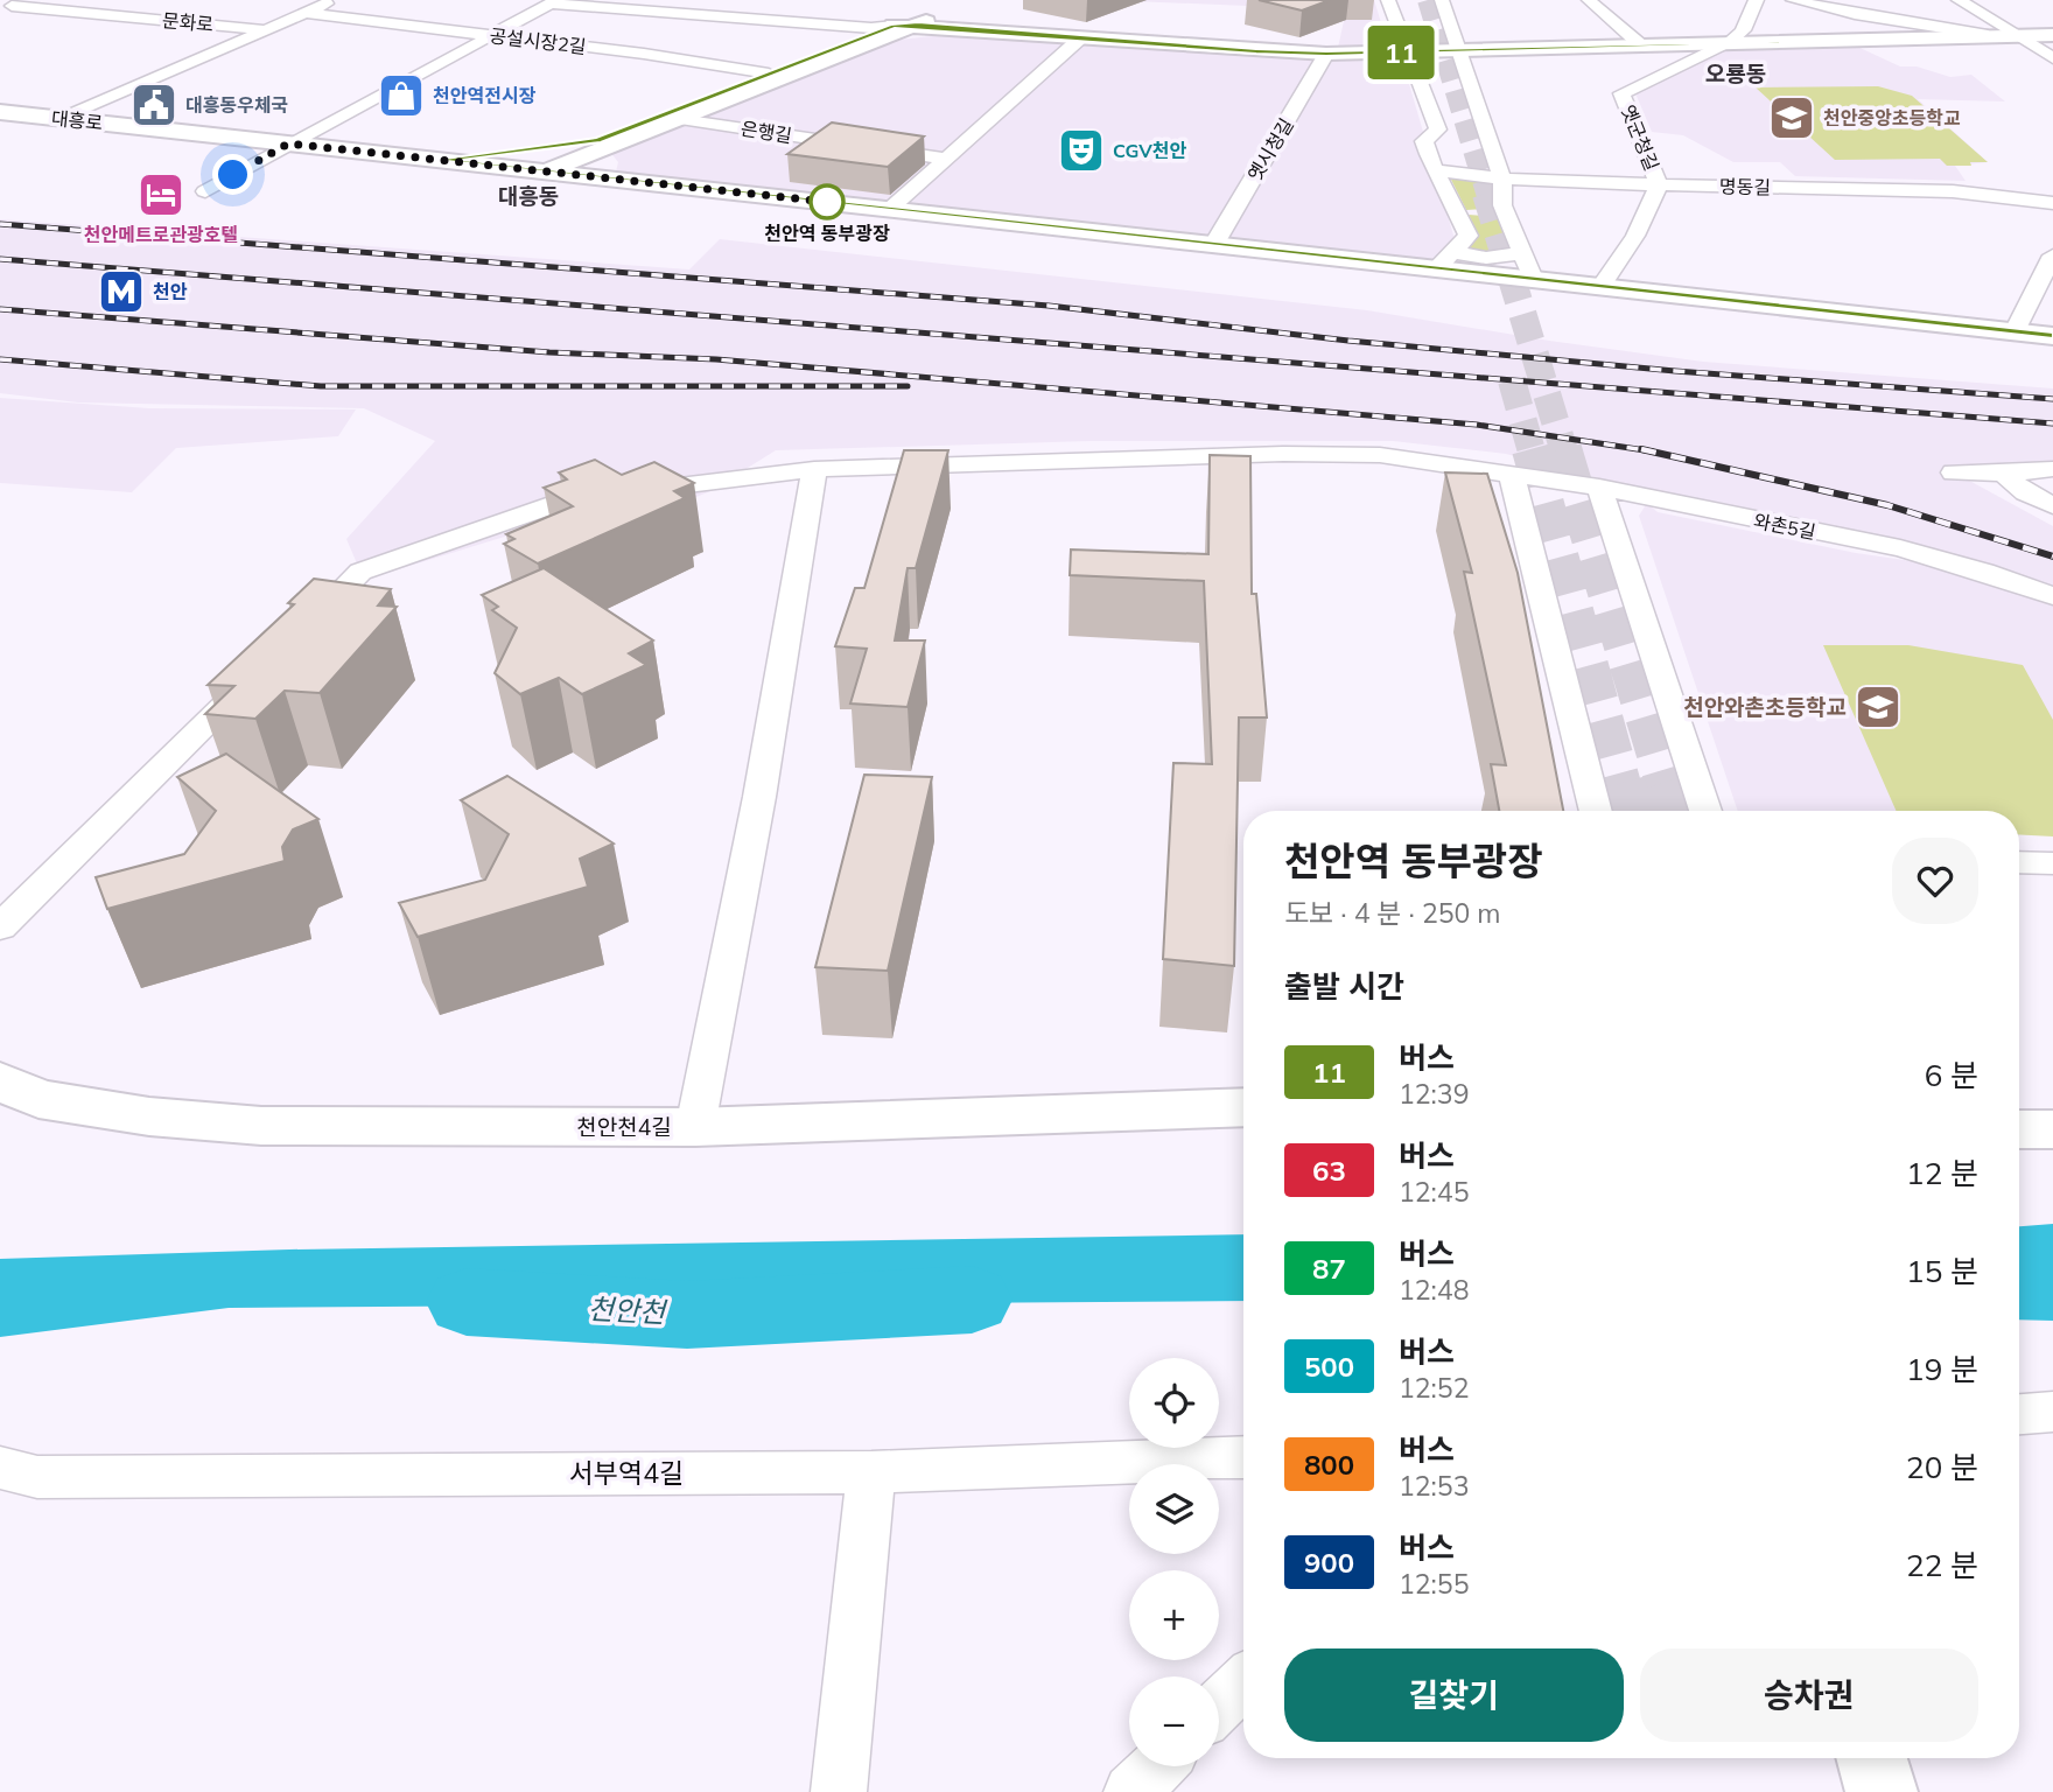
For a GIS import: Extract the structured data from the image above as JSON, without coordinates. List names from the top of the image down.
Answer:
{
  "streets": {
    "street": [
      "문화로",
      "공설시장2길",
      "대흥로",
      "은행길",
      "옛군청길",
      "옛시청길",
      "명동길",
      "와촌5길",
      "천안천4길",
      "서부역4길"
    ]
  },
  "crossings": [
    ["문화로", "공설시장2길"],
    ["문화로", "대흥로"],
    ["대흥로", "옛군청길"],
    ["대흥로", "옛시청길"],
    ["옛군청길", "명동길"]
  ],
  "districts": ["오룡동", "대흥동"],
  "water": ["천안천"],
  "places": {
    "shop": ["천안역전시장"],
    "public building": ["대흥동우체국"],
    "school or university": ["천안중앙초등학교", "천안와촌초등학교"],
    "theatre": ["CGV천안"],
    "hotel": ["천안메트로관광호텔"],
    "other": ["천안역 동부광장"],
    "metro station": ["천안"]
  },
  "lines": ["bus line 11"],
  "page": {
    "on_map": "11",
    "heading": [
      ["천안역 동부광장", "도보 · 4 분 · 250 m"],
      "출발 시간"
    ],
    "list": [
      {
        "mark": "11",
        "name": "버스",
        "note": "12:39",
        "value": "6 분"
      },
      {
        "mark": "63",
        "name": "버스",
        "note": "12:45",
        "value": "12 분"
      },
      {
        "mark": "87",
        "name": "버스",
        "note": "12:48",
        "value": "15 분"
      },
      {
        "mark": "500",
        "name": "버스",
        "note": "12:52",
        "value": "19 분"
      },
      {
        "mark": "800",
        "name": "버스",
        "note": "12:53",
        "value": "20 분"
      },
      {
        "mark": "900",
        "name": "버스",
        "note": "12:55",
        "value": "22 분"
      }
    ],
    "map_buttons": ["+", "−"],
    "buttons": ["길찾기", "승차권"]
  }
}
